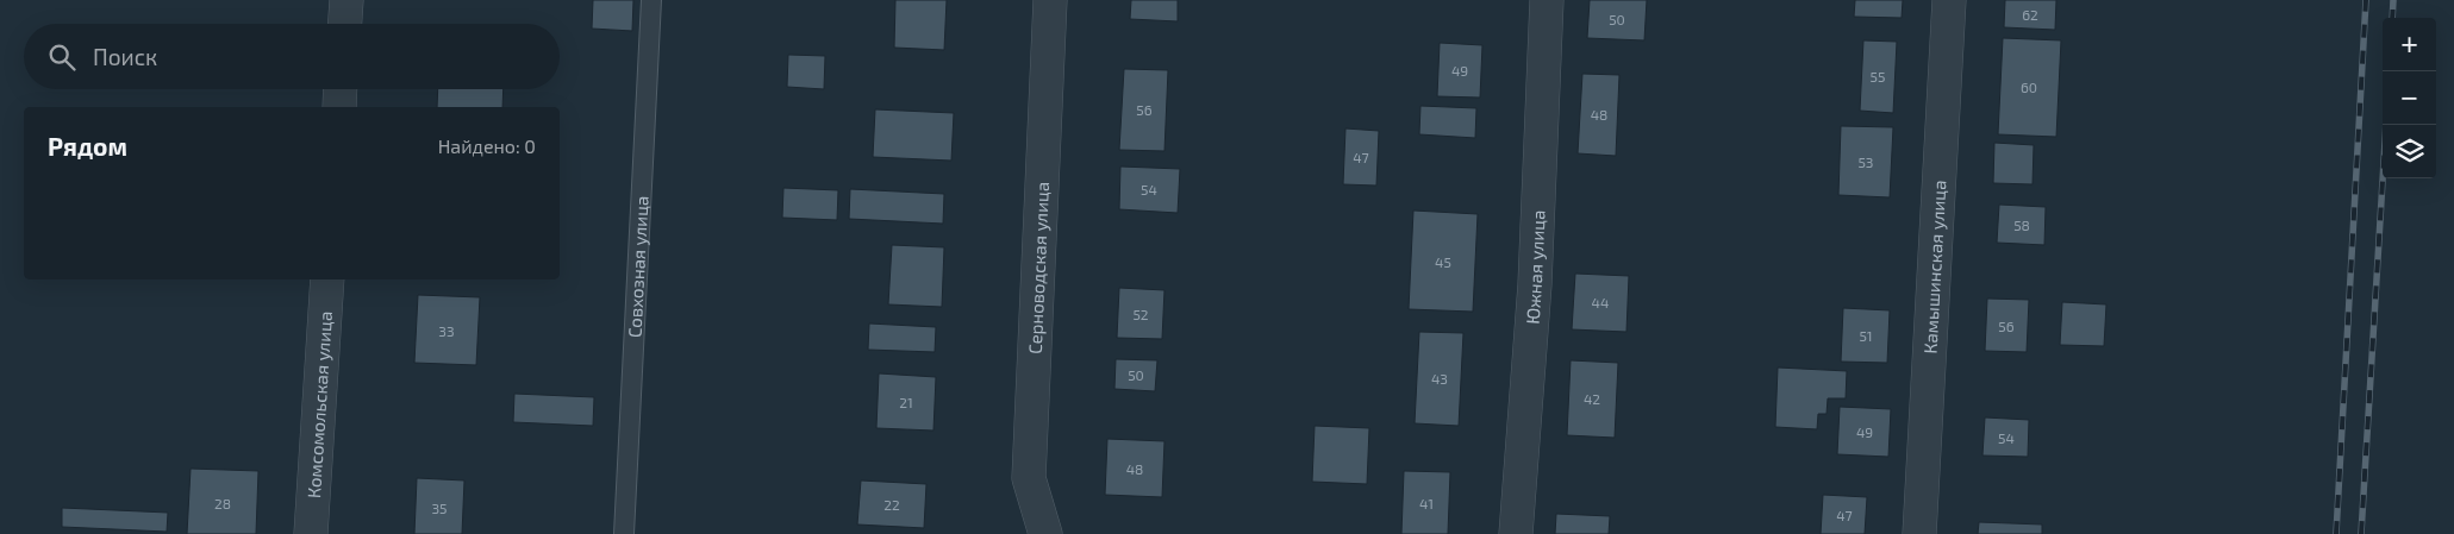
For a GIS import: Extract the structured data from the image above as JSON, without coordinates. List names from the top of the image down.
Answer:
{
  "streets": {
    "street": [
      "Камышинская улица",
      "Серноводская улица",
      "Южная улица",
      "Комсомольская улица"
    ],
    "lane": ["Совхозная улица"]
  },
  "house_numbers": [
    "62",
    "50",
    "49",
    "55",
    "60",
    "56",
    "48",
    "47",
    "53",
    "54",
    "58",
    "45",
    "44",
    "52",
    "56",
    "33",
    "51",
    "50",
    "43",
    "42",
    "21",
    "49",
    "54",
    "48",
    "28",
    "41",
    "22",
    "35",
    "47"
  ],
  "page": {
    "map_buttons": ["+", "−"],
    "search": "Поиск",
    "heading": ["Рядом", "Найдено: 0"]
  }
}
